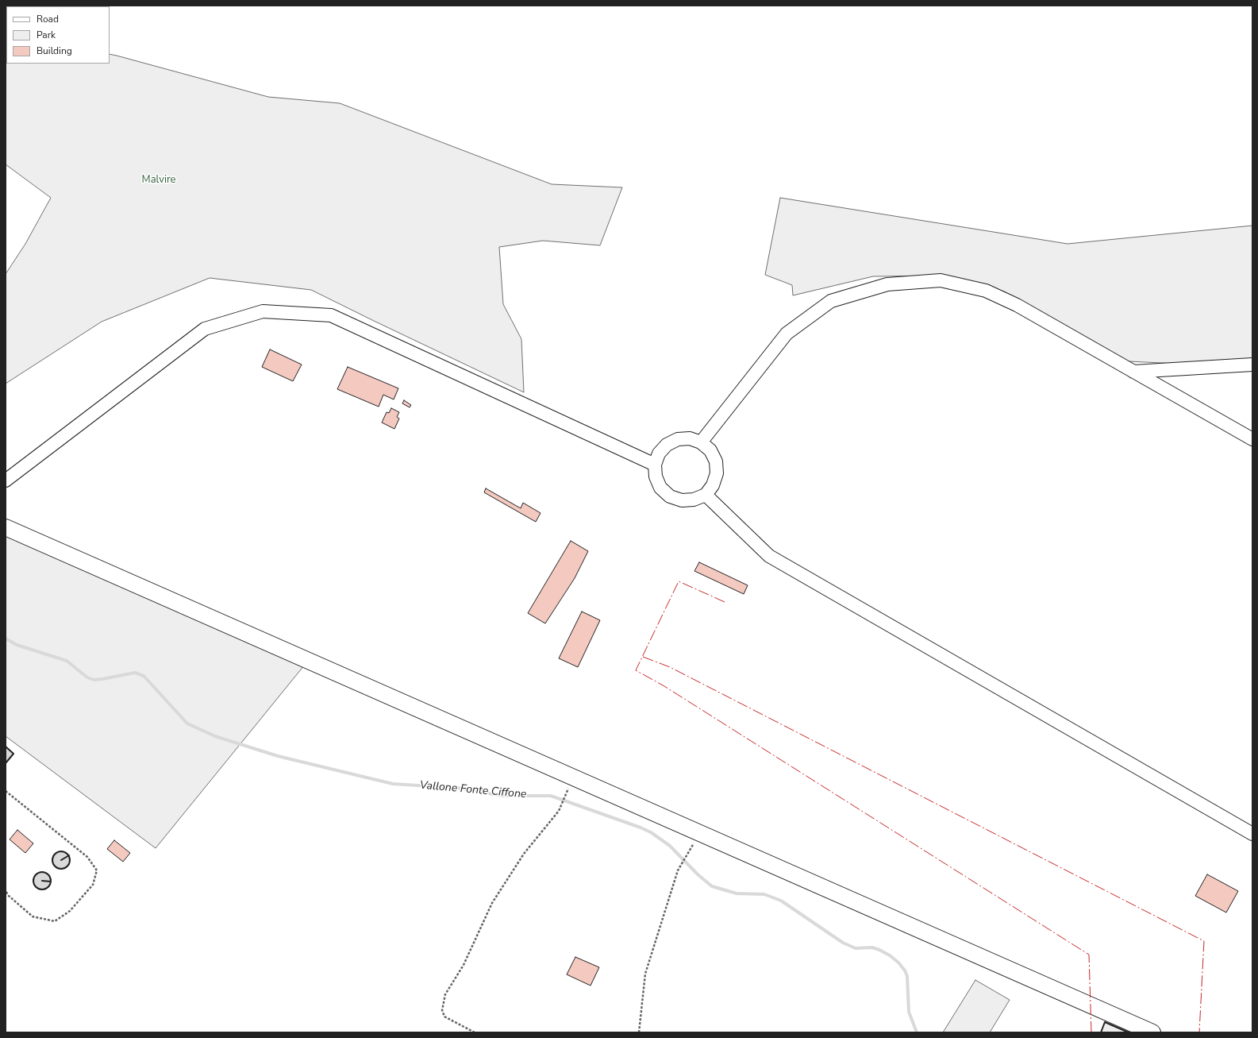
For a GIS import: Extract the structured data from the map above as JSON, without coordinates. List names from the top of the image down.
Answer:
{
  "water": ["Vallone Fonte Ciffone"],
  "parks": ["Malvire"],
  "legend": ["Road", "Park", "Building"]
}
